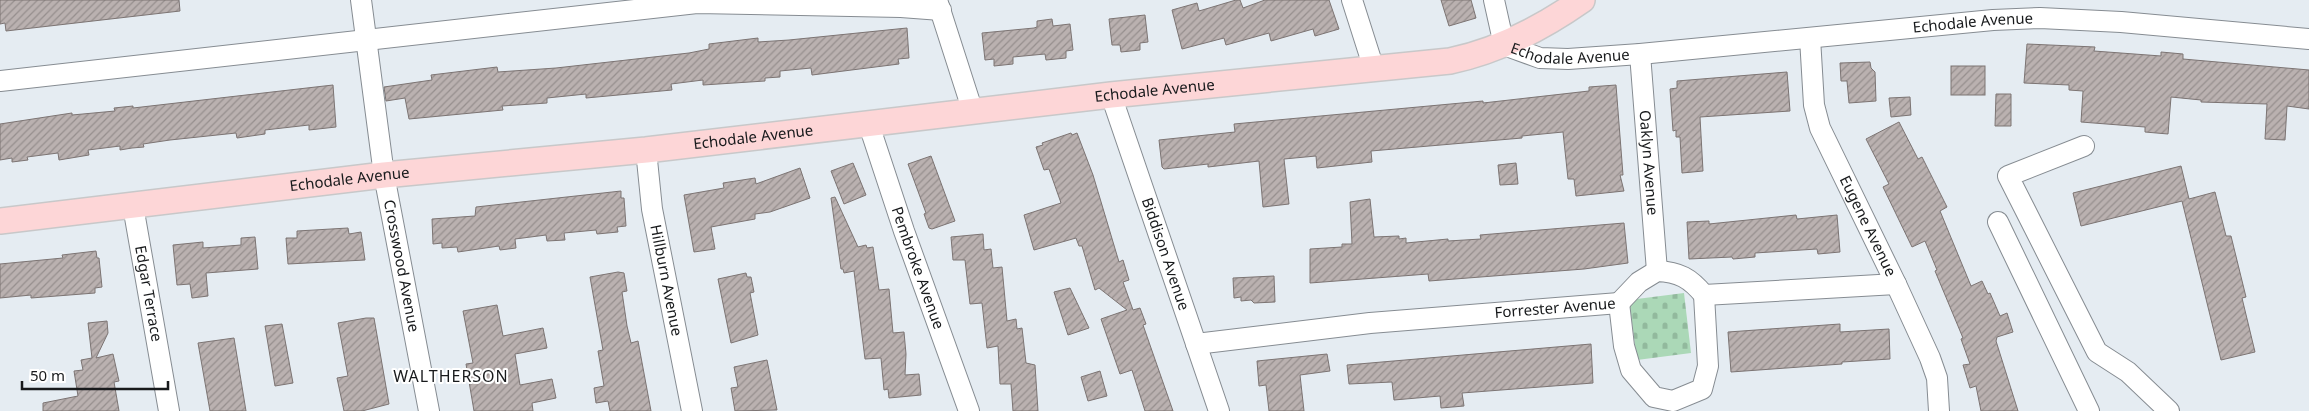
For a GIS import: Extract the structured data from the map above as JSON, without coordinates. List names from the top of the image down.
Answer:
{
  "streets": {
    "main road": ["Echodale Avenue"],
    "street": [
      "Oaklyn Avenue",
      "Eugene Avenue",
      "Biddison Avenue",
      "Crosswood Avenue",
      "Pembroke Avenue",
      "Hillburn Avenue",
      "Edgar Terrace",
      "Forrester Avenue"
    ]
  },
  "crossings": [
    ["Echodale Avenue", "Oaklyn Avenue"],
    ["Echodale Avenue", "Eugene Avenue"],
    ["Echodale Avenue", "Biddison Avenue"],
    ["Echodale Avenue", "Crosswood Avenue"],
    ["Echodale Avenue", "Pembroke Avenue"],
    ["Echodale Avenue", "Hillburn Avenue"],
    ["Echodale Avenue", "Edgar Terrace"],
    ["Oaklyn Avenue", "Forrester Avenue"],
    ["Biddison Avenue", "Forrester Avenue"]
  ],
  "districts": ["WALTHERSON"],
  "scale_bar": "50 m"
}
